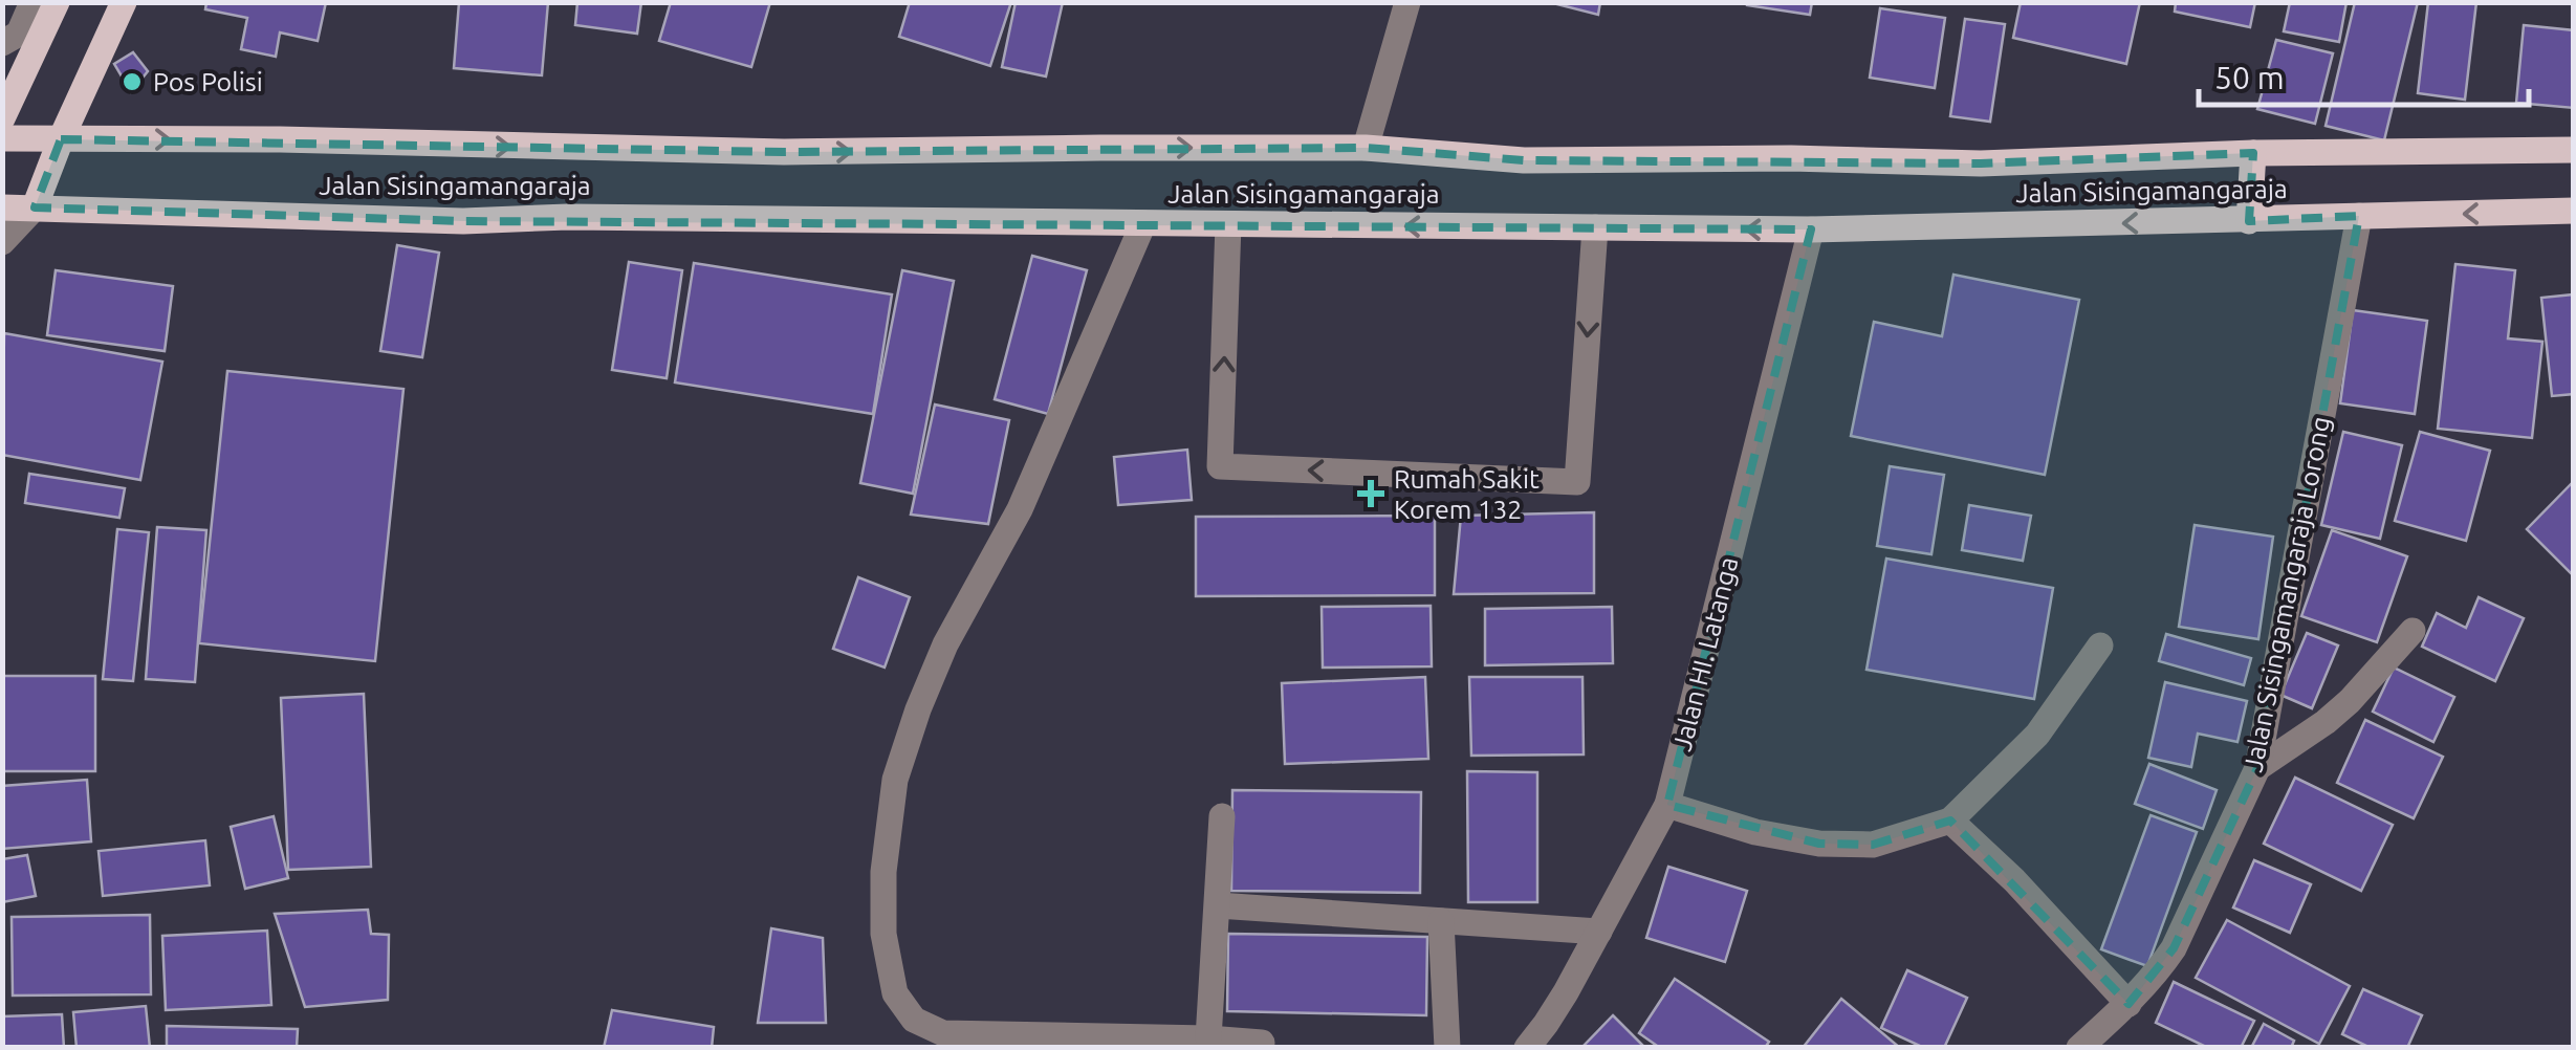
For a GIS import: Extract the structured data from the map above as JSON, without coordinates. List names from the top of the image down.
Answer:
{
  "streets": {
    "main road": ["Jalan Sisingamangaraja"],
    "street": ["Jalan Sisingamangaraja Lorong", "Jalan HI. Latanga"]
  },
  "crossings": [
    ["Jalan Sisingamangaraja", "Jalan Sisingamangaraja Lorong"],
    ["Jalan Sisingamangaraja", "Jalan HI. Latanga"]
  ],
  "places": {
    "other": ["Pos Polisi"],
    "health": ["Rumah Sakit Korem 132"]
  },
  "scale_bar": "50 m"
}
